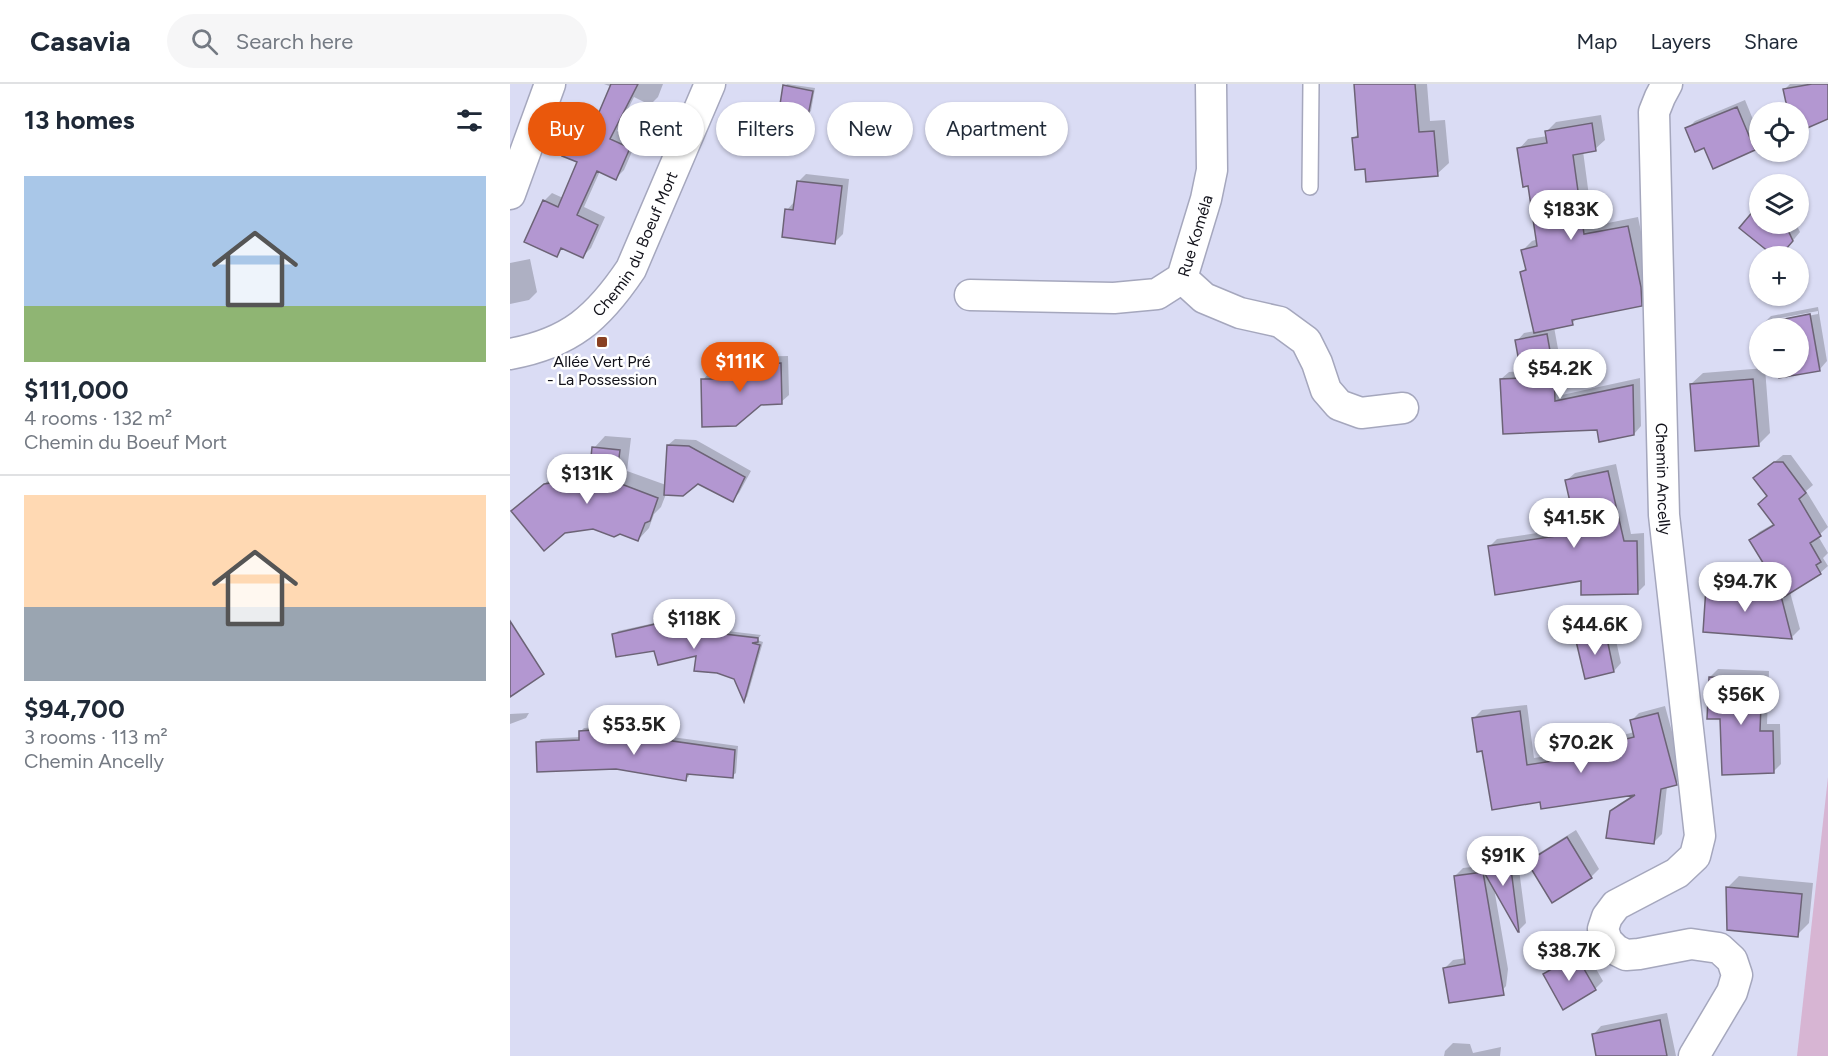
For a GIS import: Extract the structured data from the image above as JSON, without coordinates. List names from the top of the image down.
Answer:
{
  "streets": {
    "street": ["Rue Koméla", "Chemin du Boeuf Mort", "Chemin Ancelly"]
  },
  "places": {
    "transit": ["Allée Vert Pré - La Possession"]
  },
  "page": {
    "header": "Casavia",
    "search": "Search here",
    "nav": ["Map", "Layers", "Share"],
    "heading": "13 homes",
    "map_buttons": ["+", "−"],
    "chip": [
      "Buy",
      "Rent",
      "Filters",
      "New",
      "Apartment"
    ],
    "list": [
      {
        "name": "$111,000",
        "note": "4 rooms · 132 m² · Chemin du Boeuf Mort"
      },
      {
        "name": "$94,700",
        "note": "3 rooms · 113 m² · Chemin Ancelly"
      }
    ],
    "price": [
      "$183K",
      "$111K",
      "$54.2K",
      "$131K",
      "$41.5K",
      "$94.7K",
      "$118K",
      "$44.6K",
      "$56K",
      "$53.5K",
      "$70.2K",
      "$91K",
      "$38.7K"
    ]
  }
}
